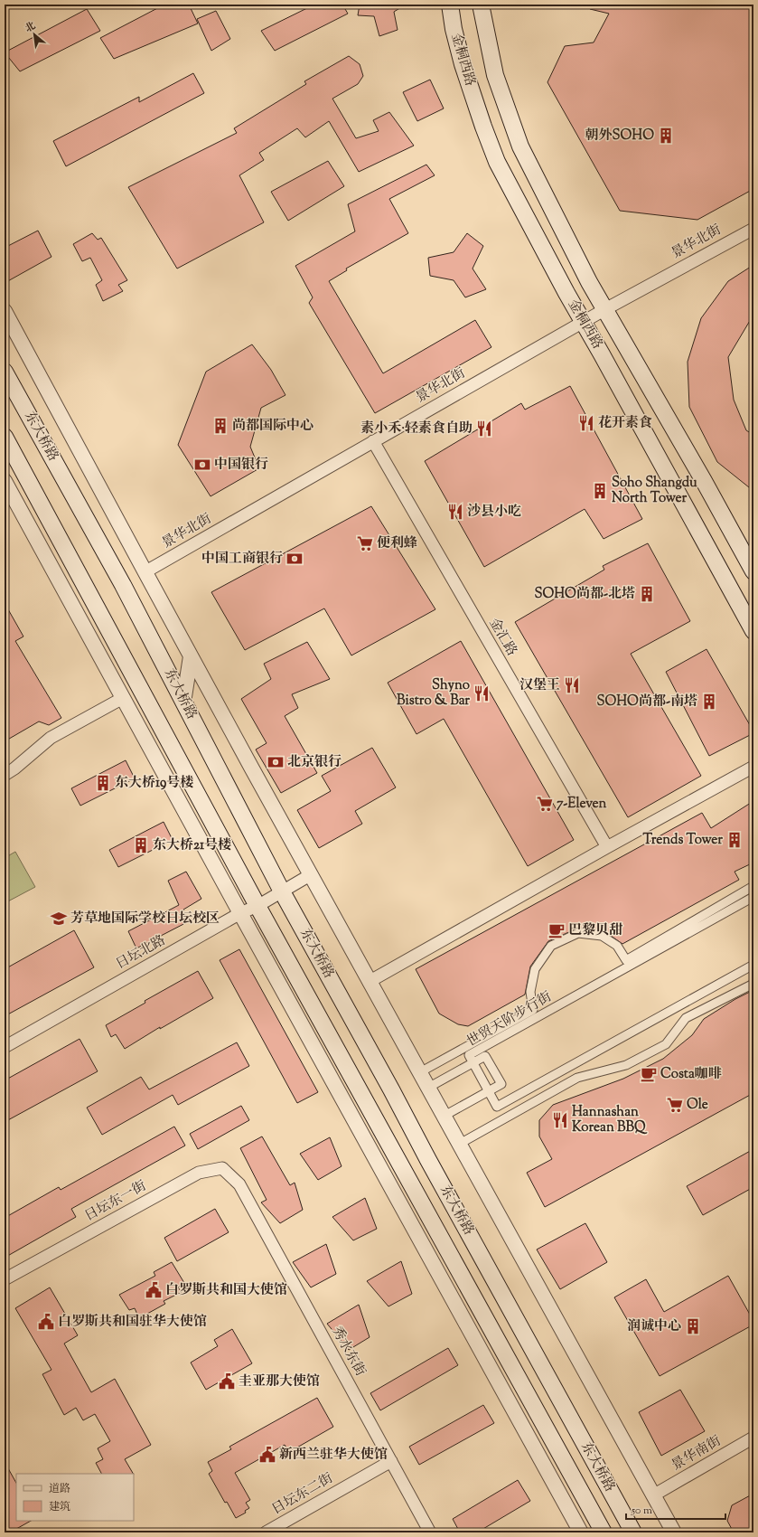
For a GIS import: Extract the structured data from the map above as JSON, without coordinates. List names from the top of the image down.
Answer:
{
  "streets": {
    "main road": ["金桐西路", "东大桥路"],
    "street": [
      "景华北街",
      "金汇路",
      "日坛北路",
      "世贸天阶步行街",
      "日坛东一街",
      "秀水东街",
      "景华南街",
      "日坛东二街"
    ]
  },
  "crossings": [
    ["金桐西路", "景华北街"],
    ["景华北街", "金汇路"],
    ["东大桥路", "日坛北路"],
    ["日坛东一街", "秀水东街"],
    ["秀水东街", "日坛东二街"]
  ],
  "places": {
    "building": [
      "朝外SOHO",
      "尚都国际中心",
      "Soho Shangdu North Tower",
      "SOHO尚都-北塔",
      "SOHO尚都-南塔",
      "东大桥19号楼",
      "Trends Tower",
      "东大桥21号楼",
      "润诚中心"
    ],
    "restaurant": [
      "花开素食",
      "素小禾·轻素食自助",
      "沙县小吃",
      "汉堡王",
      "Shyno Bistro & Bar",
      "Hannashan Korean BBQ"
    ],
    "bank": ["中国银行", "中国工商银行", "北京银行"],
    "supermarket": ["便利蜂", "7-Eleven", "Ole"],
    "school or university": ["芳草地国际学校日坛校区"],
    "cafe": ["巴黎贝甜", "Costa咖啡"],
    "public building": [
      "白罗斯共和国大使馆",
      "白罗斯共和国驻华大使馆",
      "圭亚那大使馆",
      "新西兰驻华大使馆"
    ]
  },
  "legend": ["道路", "建筑"],
  "scale_bar": "50 m",
  "north": "top left"
}
